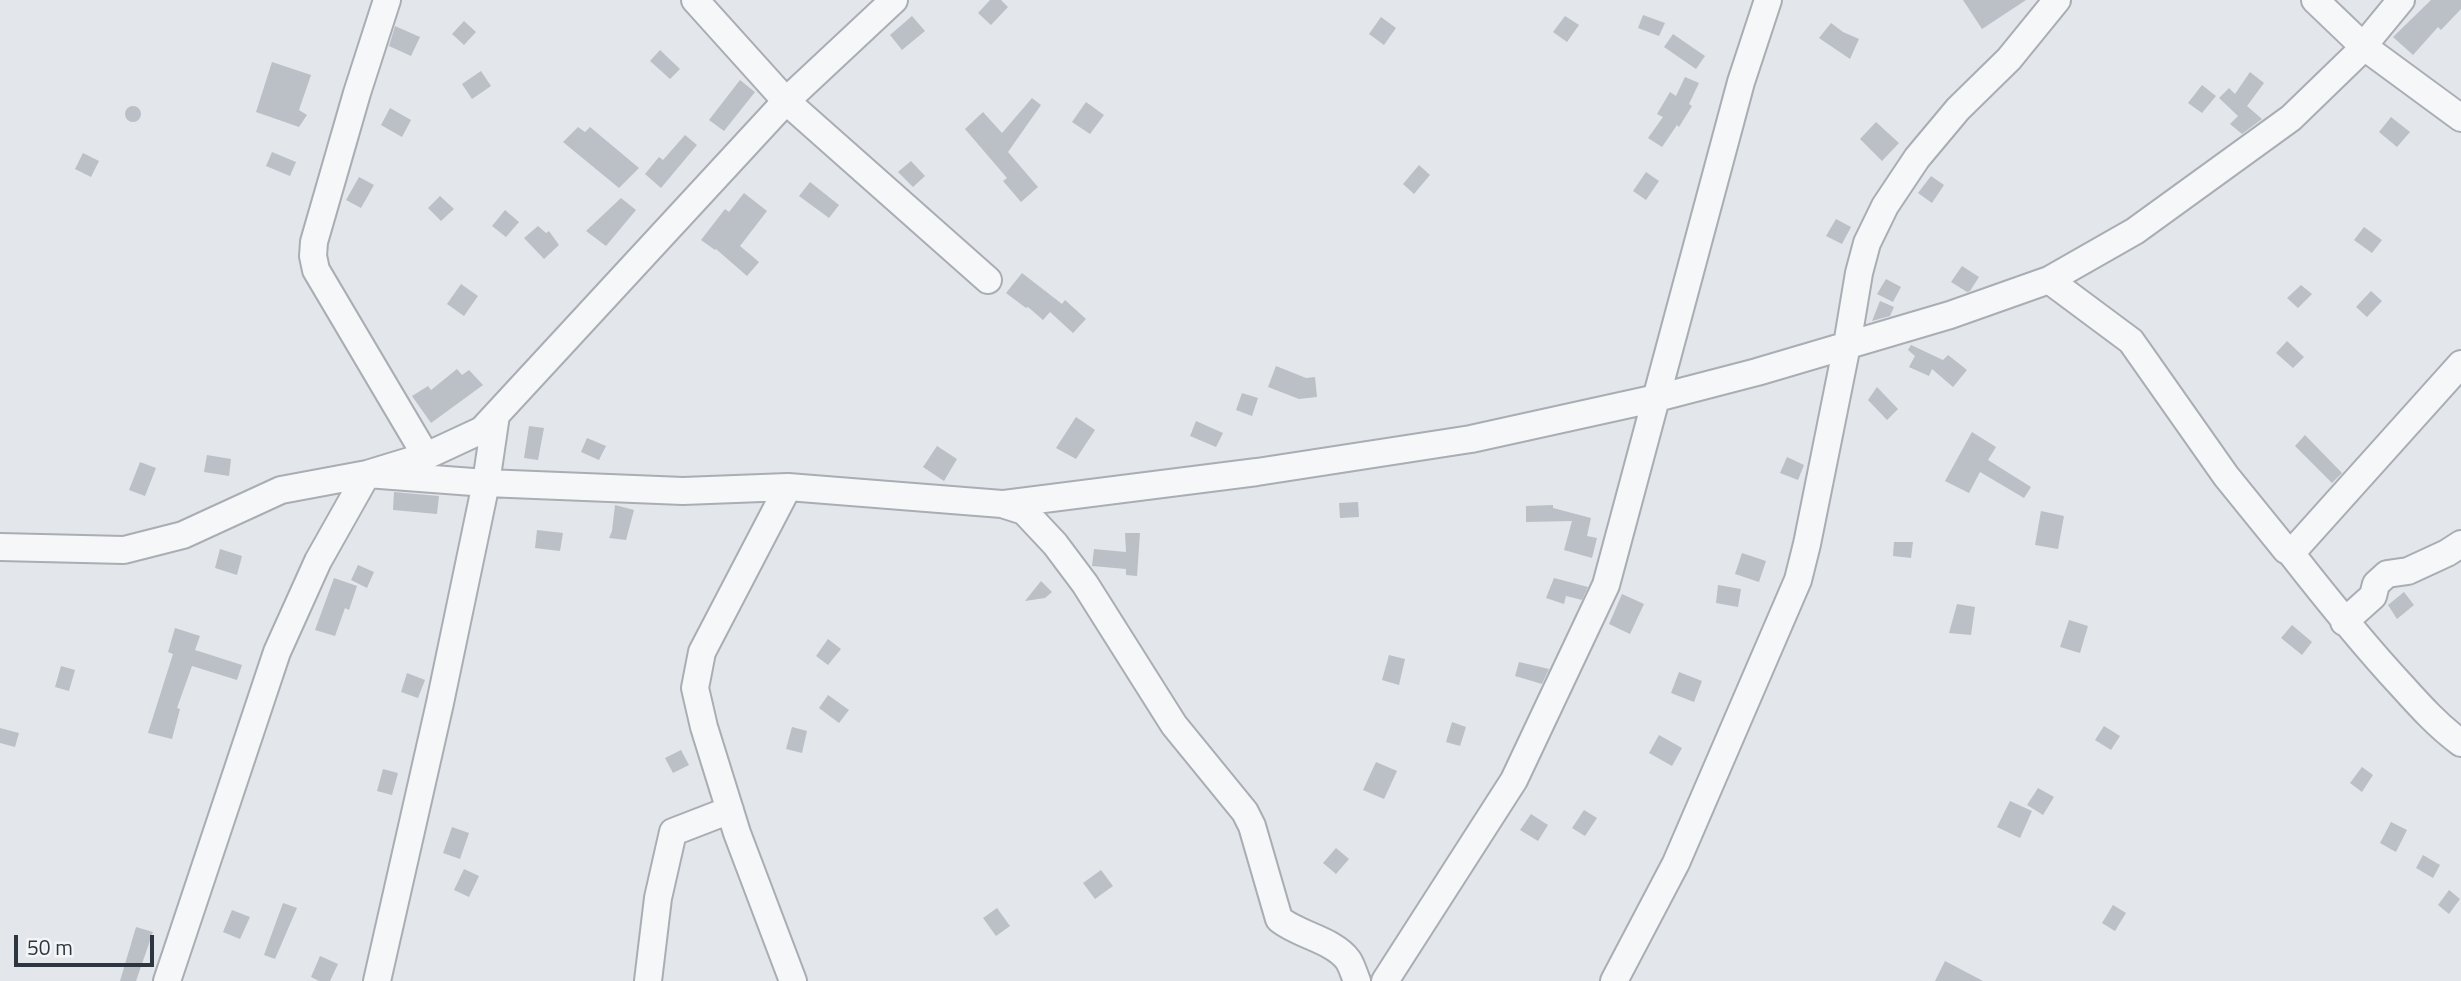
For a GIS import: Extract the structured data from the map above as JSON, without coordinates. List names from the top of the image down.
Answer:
{
  "scale_bar": "50 m"
}
